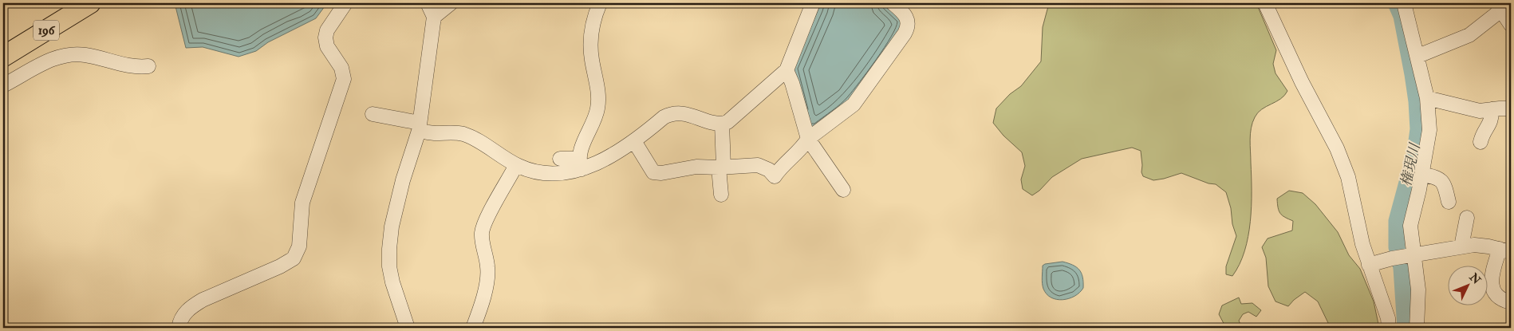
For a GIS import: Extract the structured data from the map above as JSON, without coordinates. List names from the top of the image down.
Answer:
{
  "streets": {
    "highway": ["196"]
  },
  "water": ["権現川"],
  "north": "top right"
}
